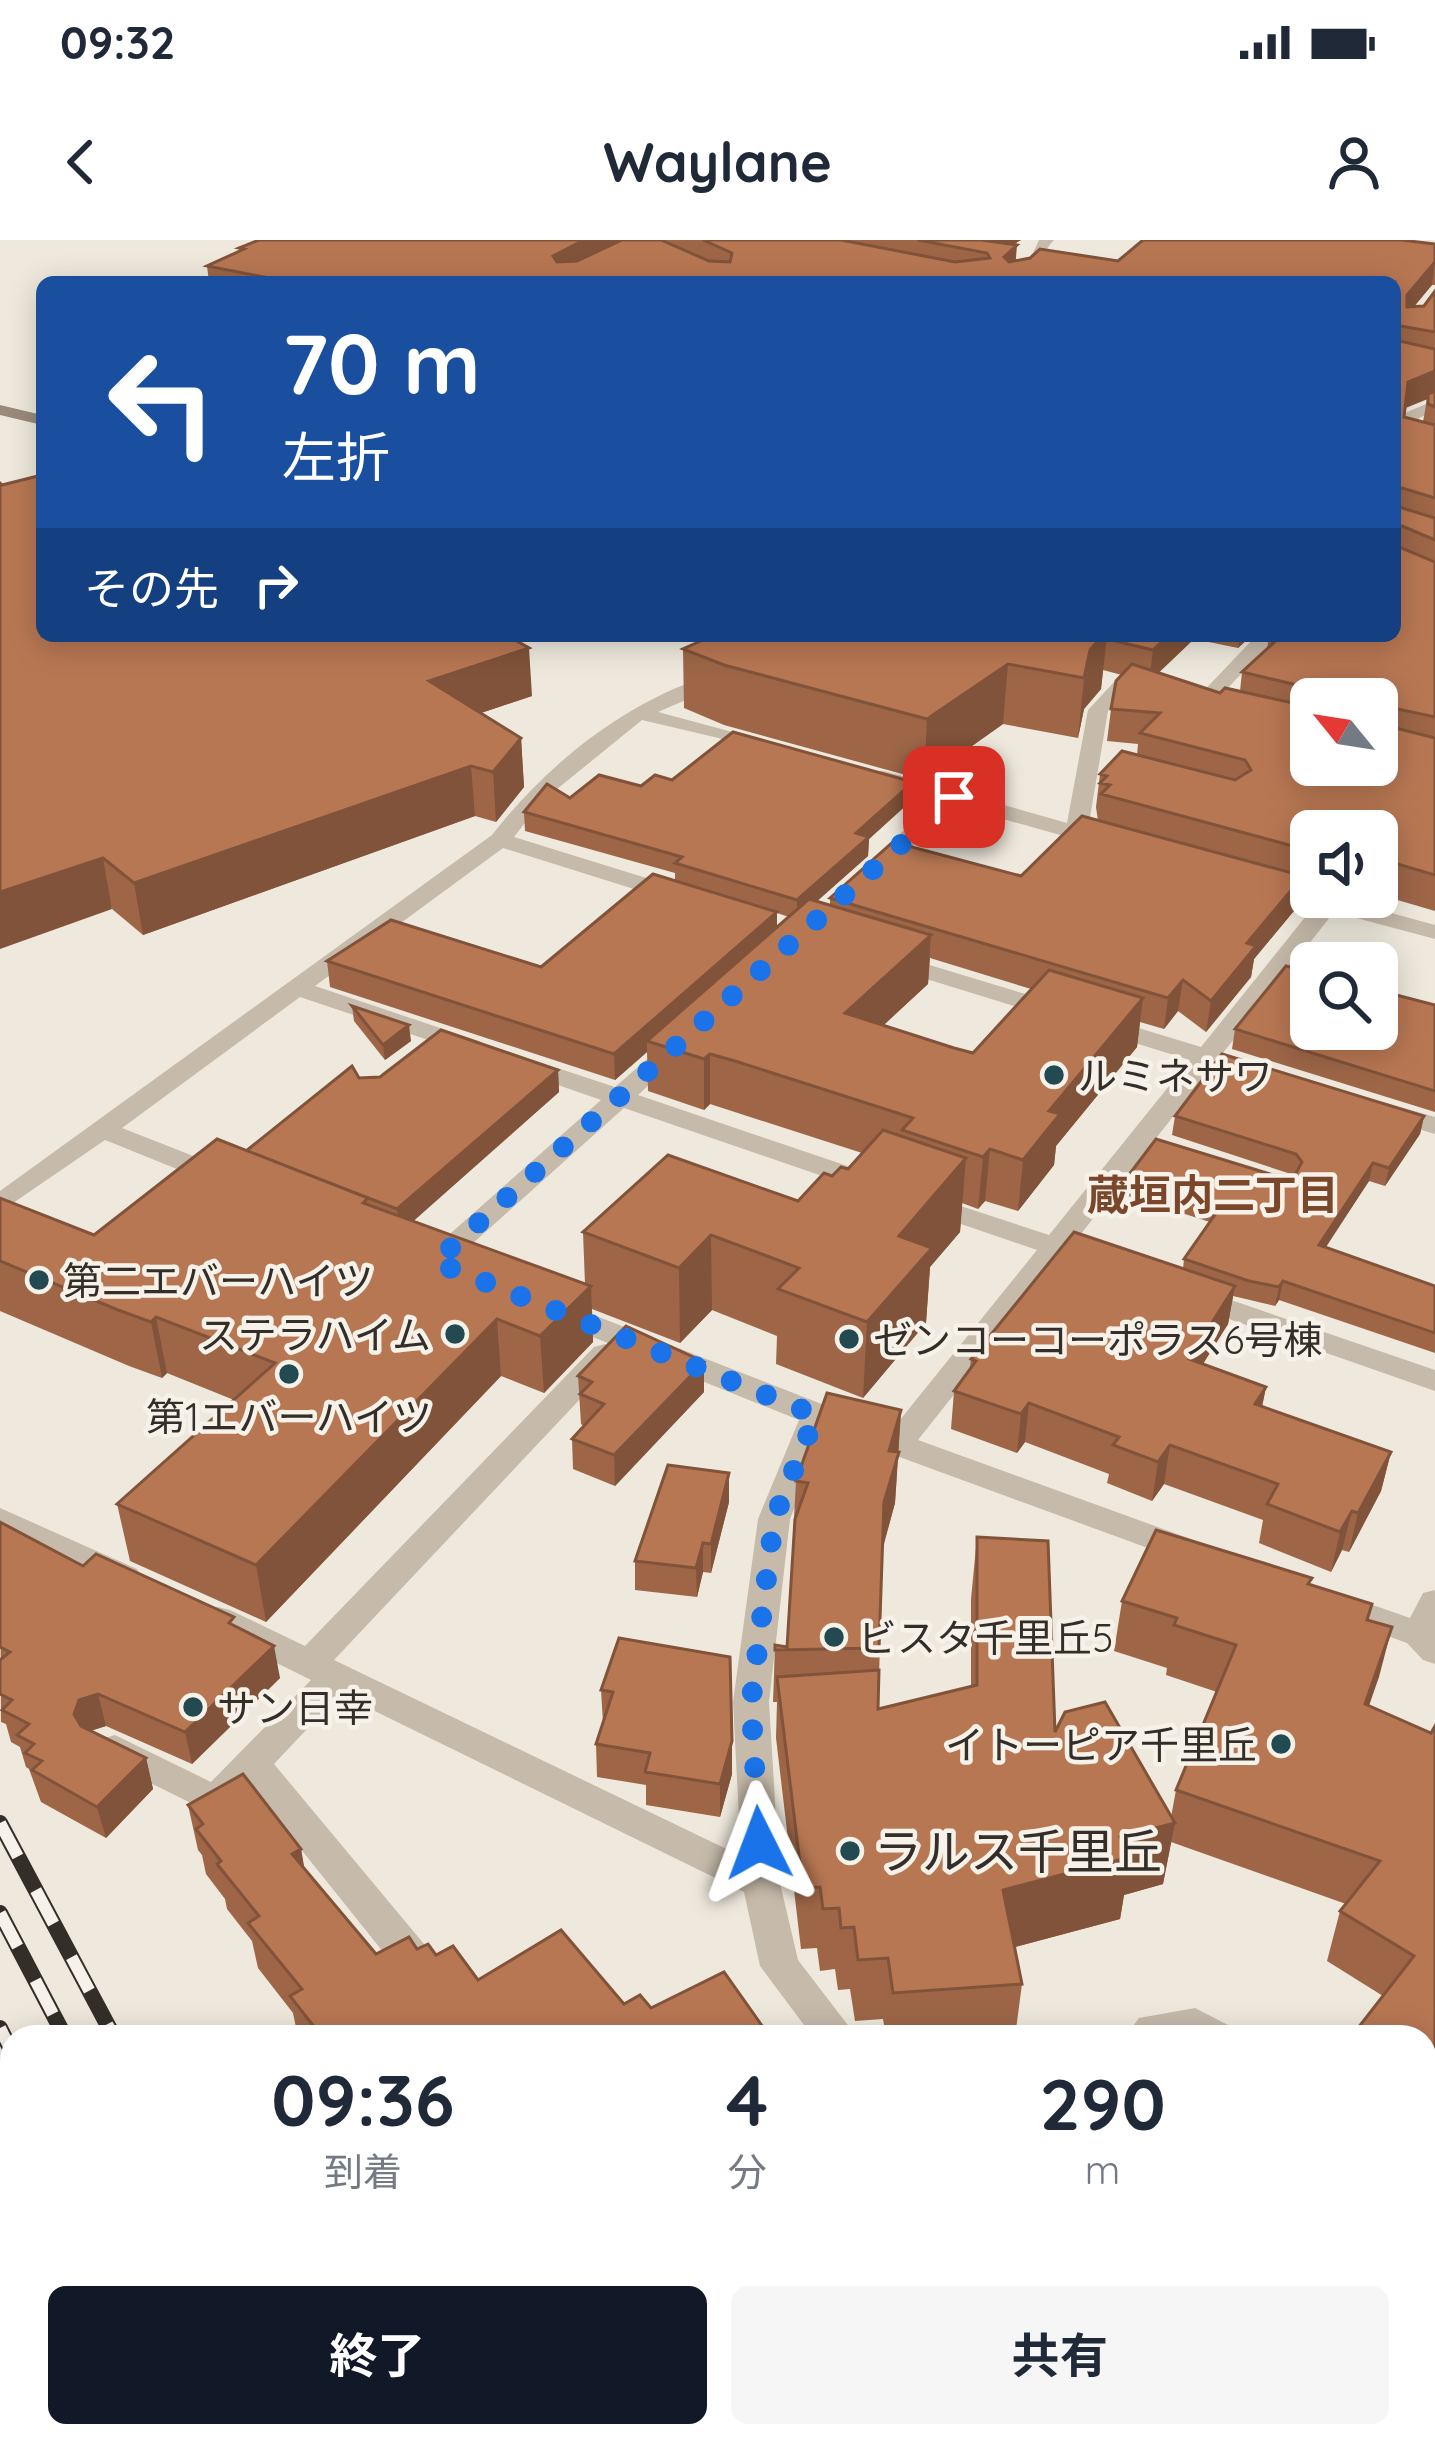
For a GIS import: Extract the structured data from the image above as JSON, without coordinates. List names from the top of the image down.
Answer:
{
  "districts": ["蔵垣内二丁目"],
  "places": [
    "ルミネサワ",
    "第二エバーハイツ",
    "ステラハイム",
    "ゼンコーコーポラス6号棟",
    "第1エバーハイツ",
    "ビスタ千里丘5",
    "サン日幸",
    "イトーピア千里丘",
    "ラルス千里丘"
  ],
  "north": "top left",
  "page": {
    "status": "09:32",
    "header": "Waylane",
    "turn": ["70 m", "左折"],
    "then": "その先",
    "eta": [
      "09:36",
      "到着",
      "4",
      "分",
      "290",
      "m"
    ],
    "buttons": ["終了", "共有"]
  }
}
